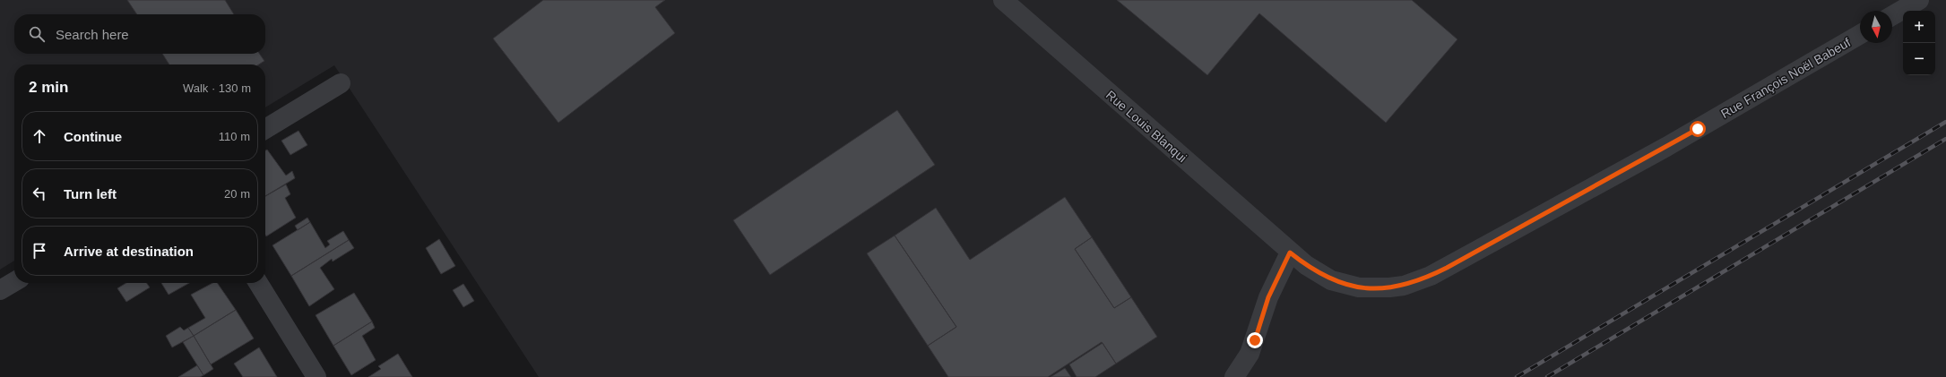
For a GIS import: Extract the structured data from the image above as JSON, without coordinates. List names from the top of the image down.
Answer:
{
  "streets": {
    "street": ["Rue François Noël Babeuf", "Rue Louis Blanqui"]
  },
  "crossings": [
    ["Rue François Noël Babeuf", "Rue Louis Blanqui"]
  ],
  "north": "bottom",
  "page": {
    "map_buttons": ["+", "−"],
    "search": "Search here",
    "heading": ["2 min", "Walk · 130 m"],
    "list": [
      ["Continue", "110 m"],
      ["Turn left", "20 m"],
      "Arrive at destination"
    ]
  }
}
